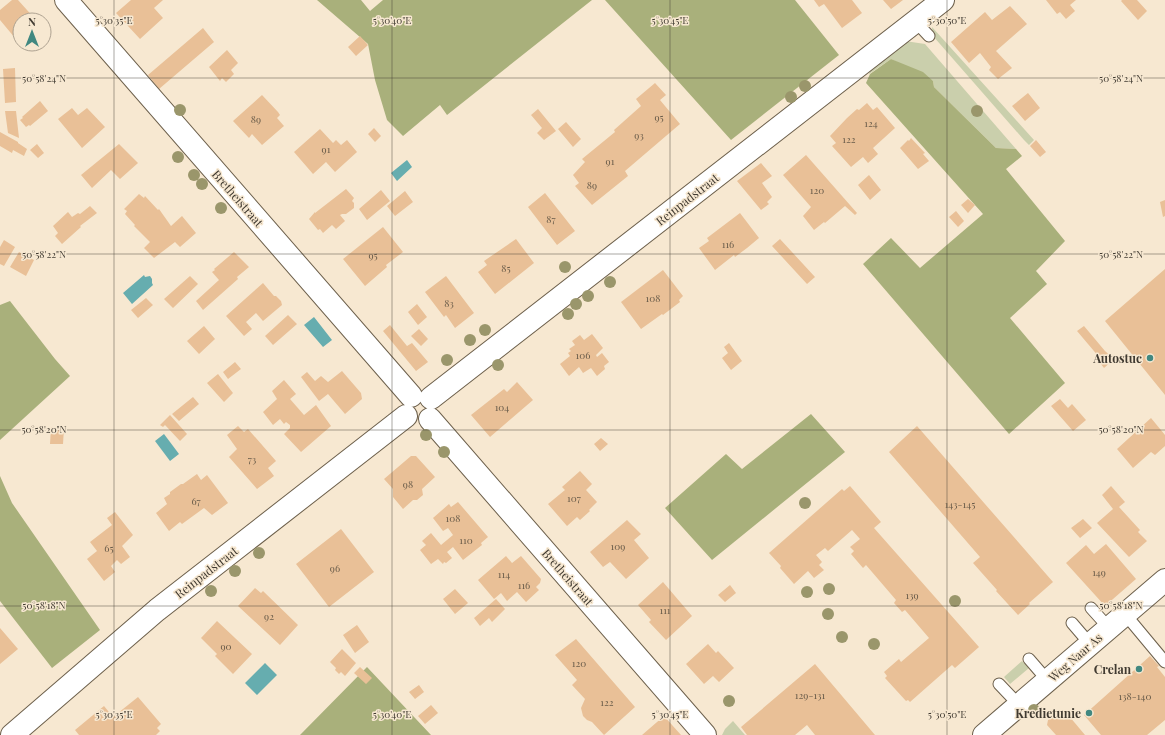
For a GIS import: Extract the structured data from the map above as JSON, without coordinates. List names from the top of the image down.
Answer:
{
  "streets": {
    "street": ["Bretheistraat", "Reinpadstraat", "Weg Naar As"]
  },
  "crossings": [
    ["Bretheistraat", "Reinpadstraat"]
  ],
  "places": ["Autostuc", "Crelan", "Kredietunie"],
  "house_numbers": [
    "95",
    "89",
    "124",
    "93",
    "122",
    "91",
    "91",
    "89",
    "120",
    "87",
    "116",
    "95",
    "85",
    "108",
    "83",
    "106",
    "104",
    "73",
    "98",
    "107",
    "67",
    "143-145",
    "108",
    "110",
    "109",
    "65",
    "96",
    "149",
    "114",
    "116",
    "139",
    "111",
    "92",
    "90",
    "120",
    "129-131",
    "138-140",
    "122"
  ],
  "north": "top",
  "coordinates": [
    "5°30'35\"E",
    "5°30'40\"E",
    "5°30'45\"E",
    "5°30'50\"E",
    "50°58'24\"N",
    "50°58'22\"N",
    "50°58'20\"N",
    "50°58'18\"N"
  ]
}
